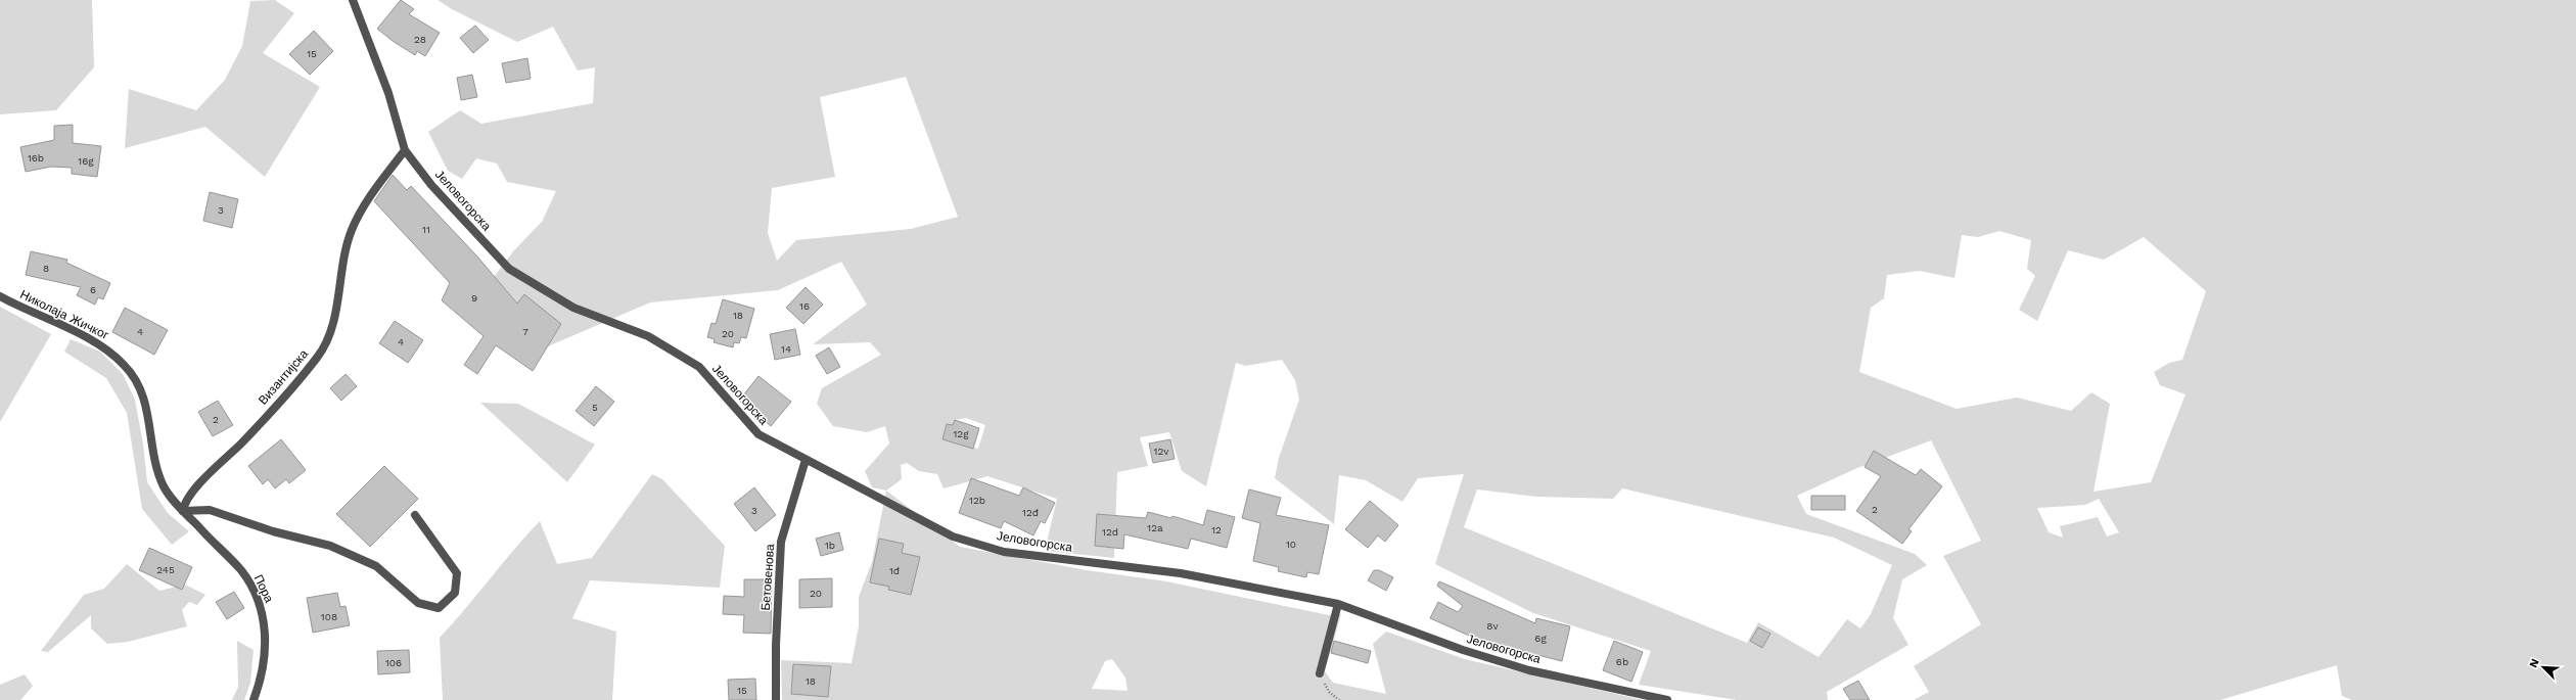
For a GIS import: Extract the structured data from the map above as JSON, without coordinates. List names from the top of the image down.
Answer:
{
  "streets": {
    "street": [
      "Јеловогорска",
      "Николаја Жичког",
      "Византијска",
      "Бетовенова",
      "Пора"
    ]
  },
  "crossings": [
    ["Јеловогорска", "Византијска"],
    ["Јеловогорска", "Бетовенова"],
    ["Николаја Жичког", "Византијска"],
    ["Николаја Жичког", "Пора"],
    ["Византијска", "Пора"]
  ],
  "house_numbers": [
    "28",
    "15",
    "16b",
    "16g",
    "3",
    "11",
    "8",
    "6",
    "9",
    "16",
    "18",
    "4",
    "7",
    "20",
    "4",
    "14",
    "5",
    "2",
    "12g",
    "12v",
    "12b",
    "2",
    "3",
    "12đ",
    "12a",
    "12",
    "12d",
    "10",
    "1b",
    "245",
    "1đ",
    "20",
    "108",
    "8v",
    "6g",
    "6b",
    "106",
    "18",
    "15"
  ],
  "north": "top left"
}
